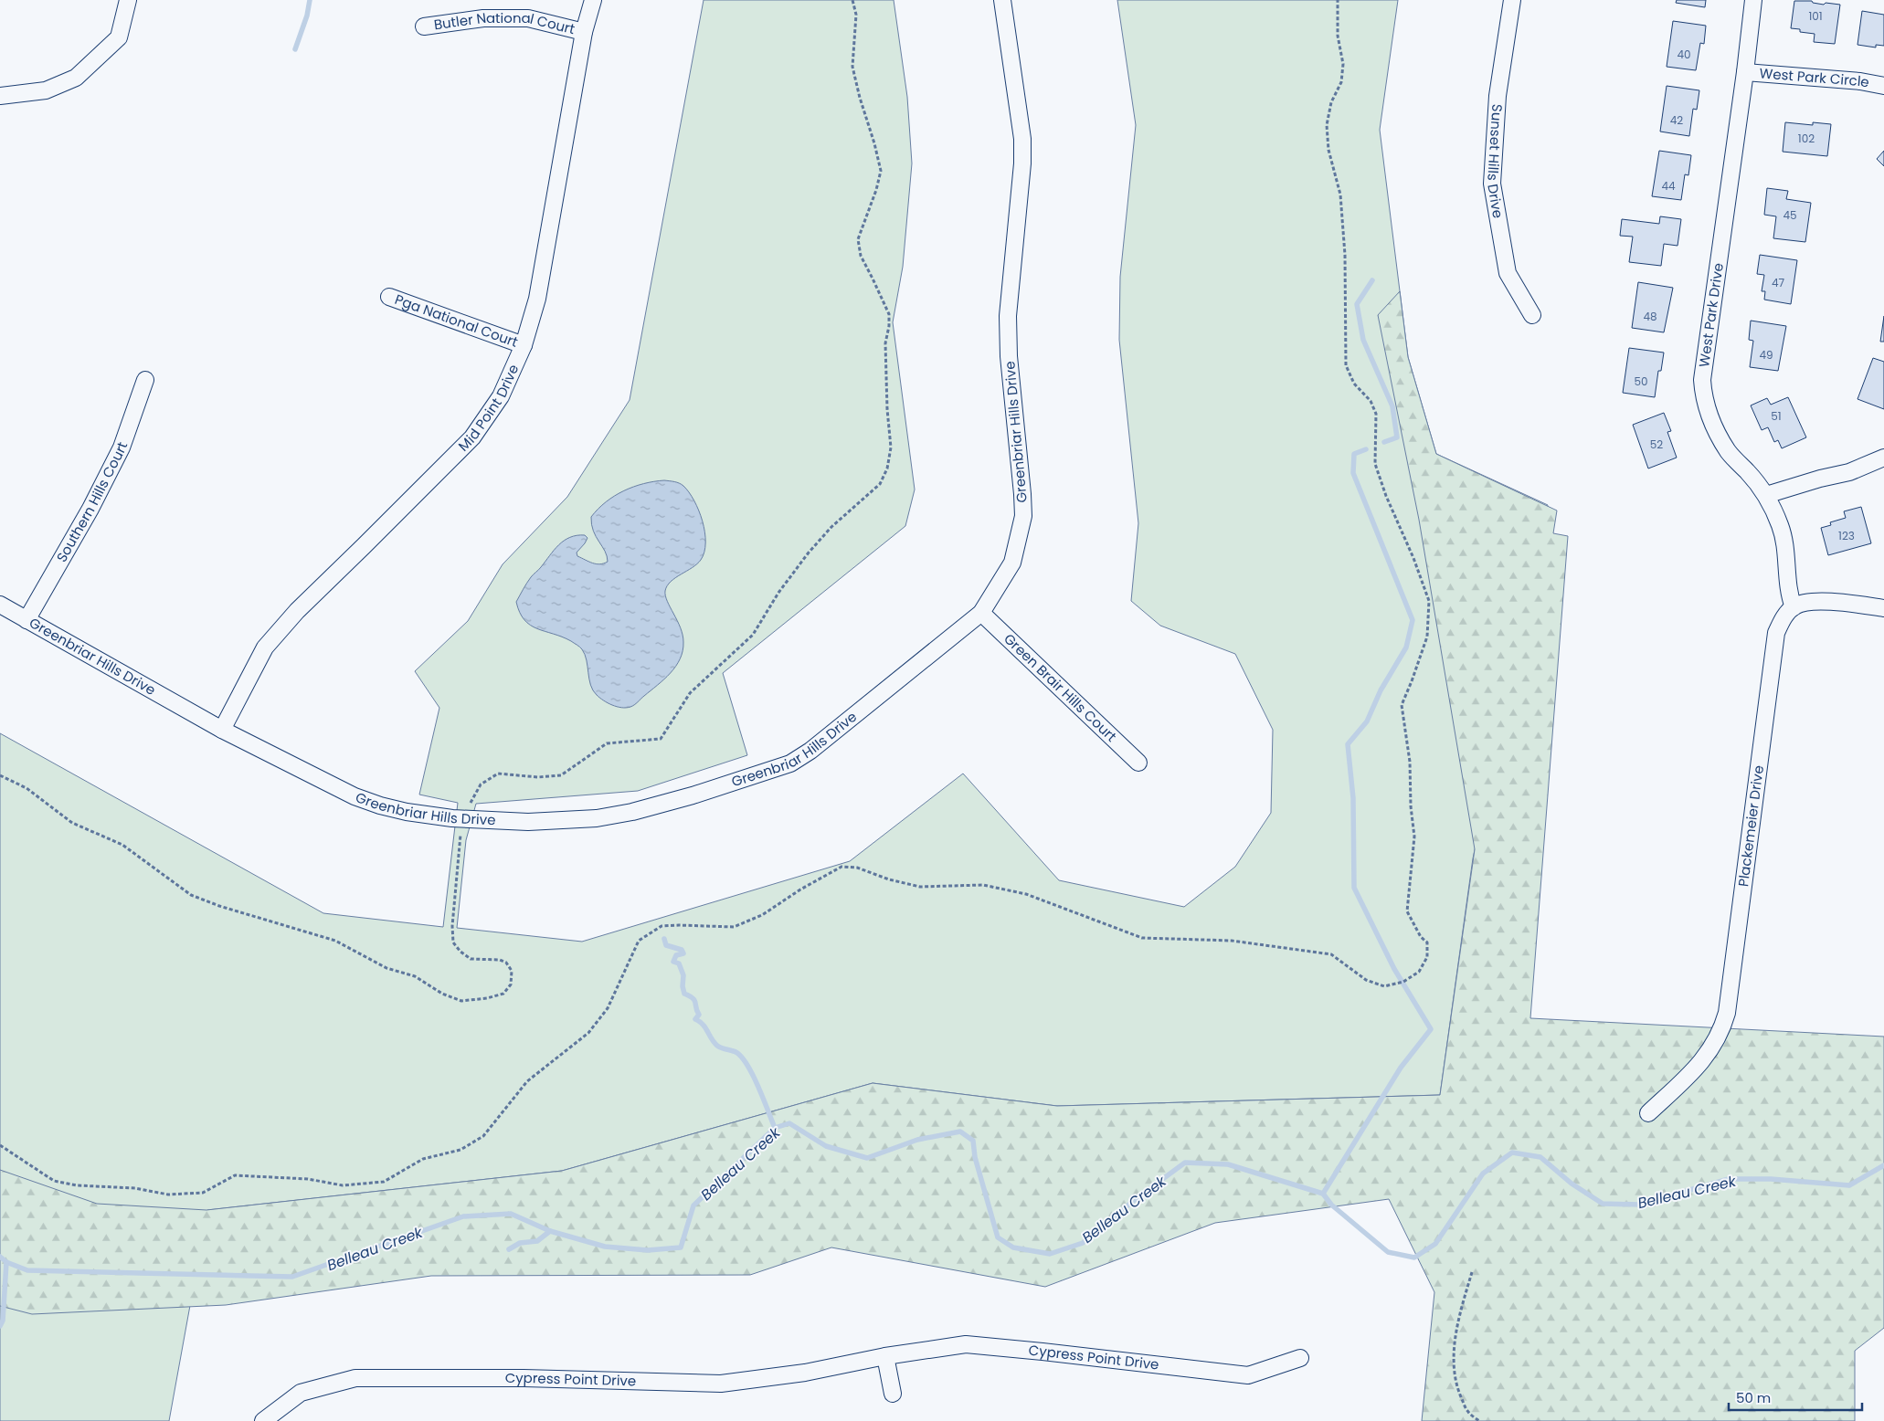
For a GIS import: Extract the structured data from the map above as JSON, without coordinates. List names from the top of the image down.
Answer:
{
  "streets": {
    "street": [
      "Butler National Court",
      "West Park Circle",
      "Sunset Hills Drive",
      "West Park Drive",
      "Pga National Court",
      "Mid Point Drive",
      "Greenbriar Hills Drive",
      "Southern Hills Court",
      "Green Brair Hills Court",
      "Plackemeier Drive",
      "Cypress Point Drive"
    ]
  },
  "crossings": [
    ["Butler National Court", "Mid Point Drive"],
    ["West Park Circle", "West Park Drive"],
    ["West Park Drive", "Plackemeier Drive"],
    ["Pga National Court", "Mid Point Drive"],
    ["Mid Point Drive", "Greenbriar Hills Drive"],
    ["Greenbriar Hills Drive", "Southern Hills Court"],
    ["Greenbriar Hills Drive", "Green Brair Hills Court"]
  ],
  "water": ["Belleau Creek"],
  "house_numbers": [
    "101",
    "40",
    "42",
    "102",
    "44",
    "45",
    "47",
    "48",
    "49",
    "50",
    "51",
    "52",
    "123"
  ],
  "scale_bar": "50 m"
}
